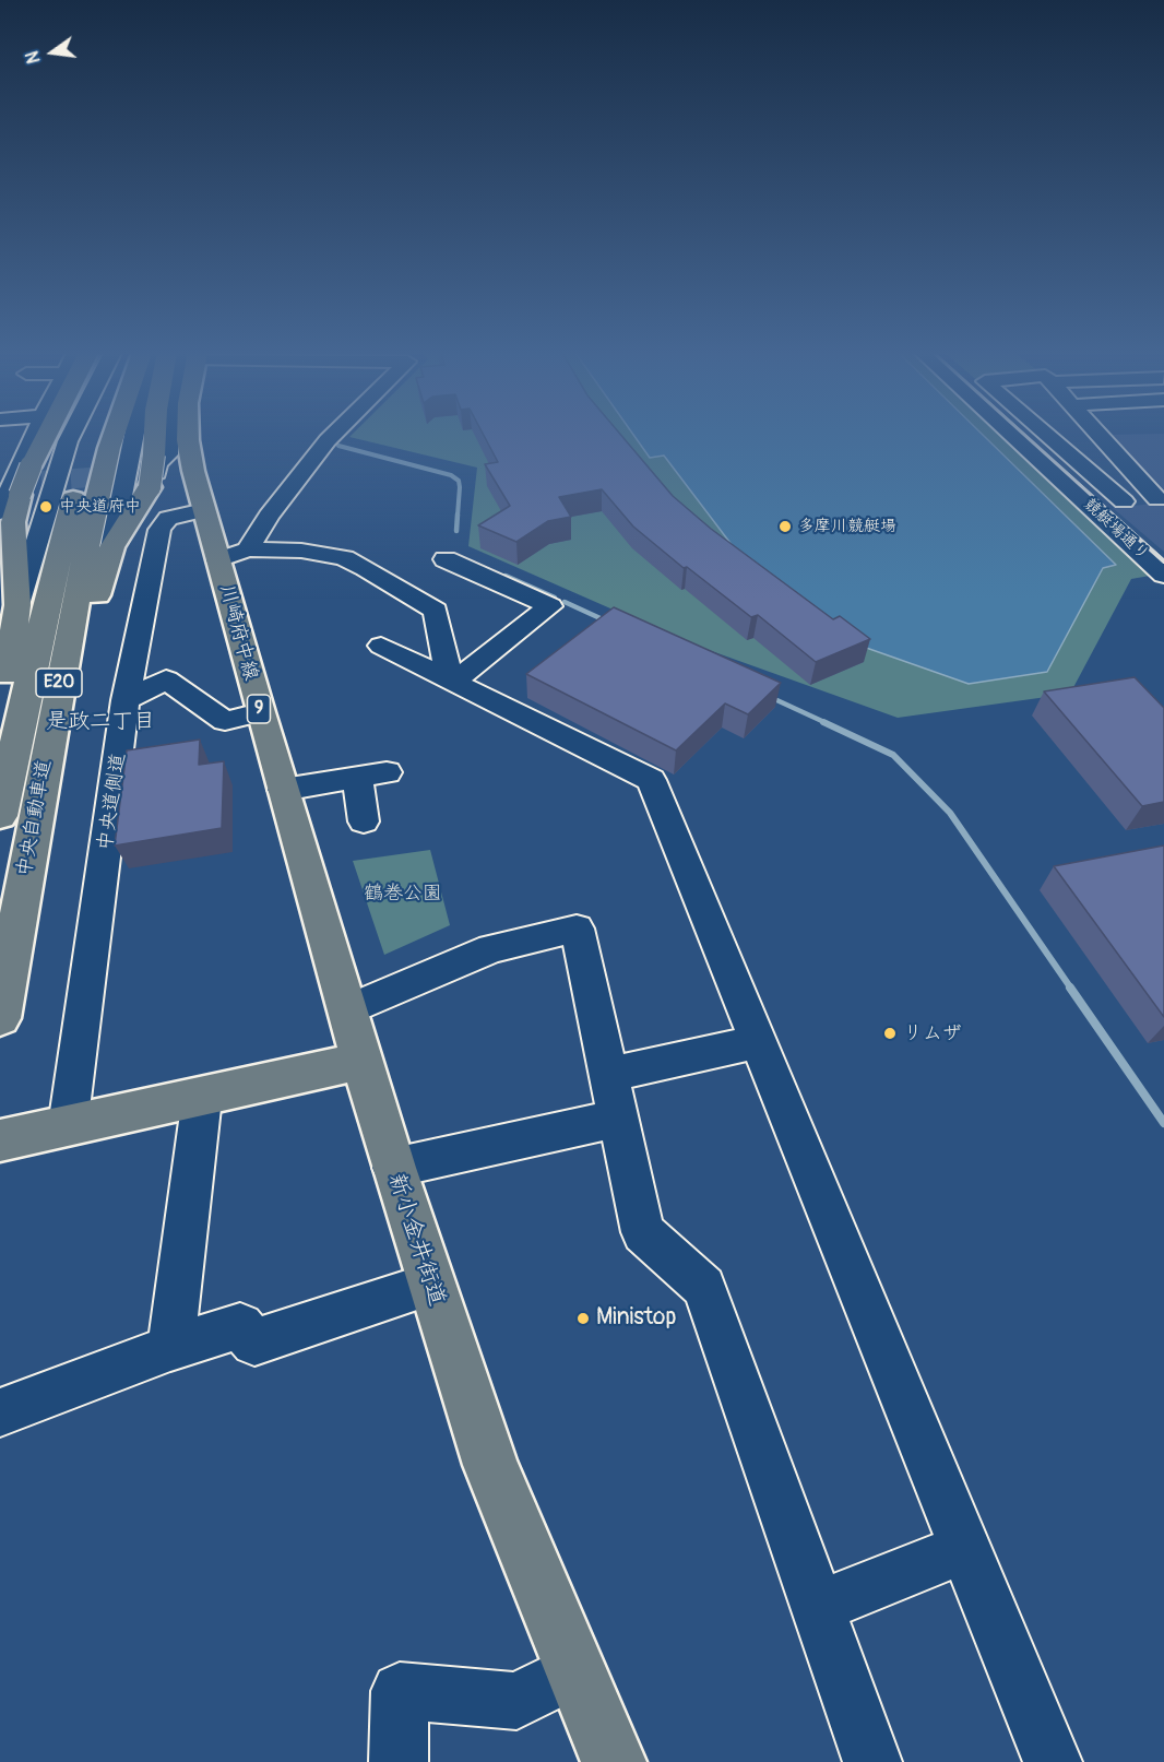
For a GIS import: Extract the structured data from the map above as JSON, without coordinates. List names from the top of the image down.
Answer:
{
  "streets": {
    "main road": [
      "川崎府中線",
      "E20",
      "9",
      "中央自動車道",
      "新小金井街道"
    ],
    "street": ["競艇場通り", "中央道側道"]
  },
  "crossings": [
    ["川崎府中線", "中央道側道"],
    ["川崎府中線", "新小金井街道"]
  ],
  "districts": ["是政二丁目"],
  "parks": ["鶴巻公園"],
  "places": [
    "中央道府中",
    "多摩川競艇場",
    "リムザ",
    "Ministop"
  ],
  "north": "left"
}
